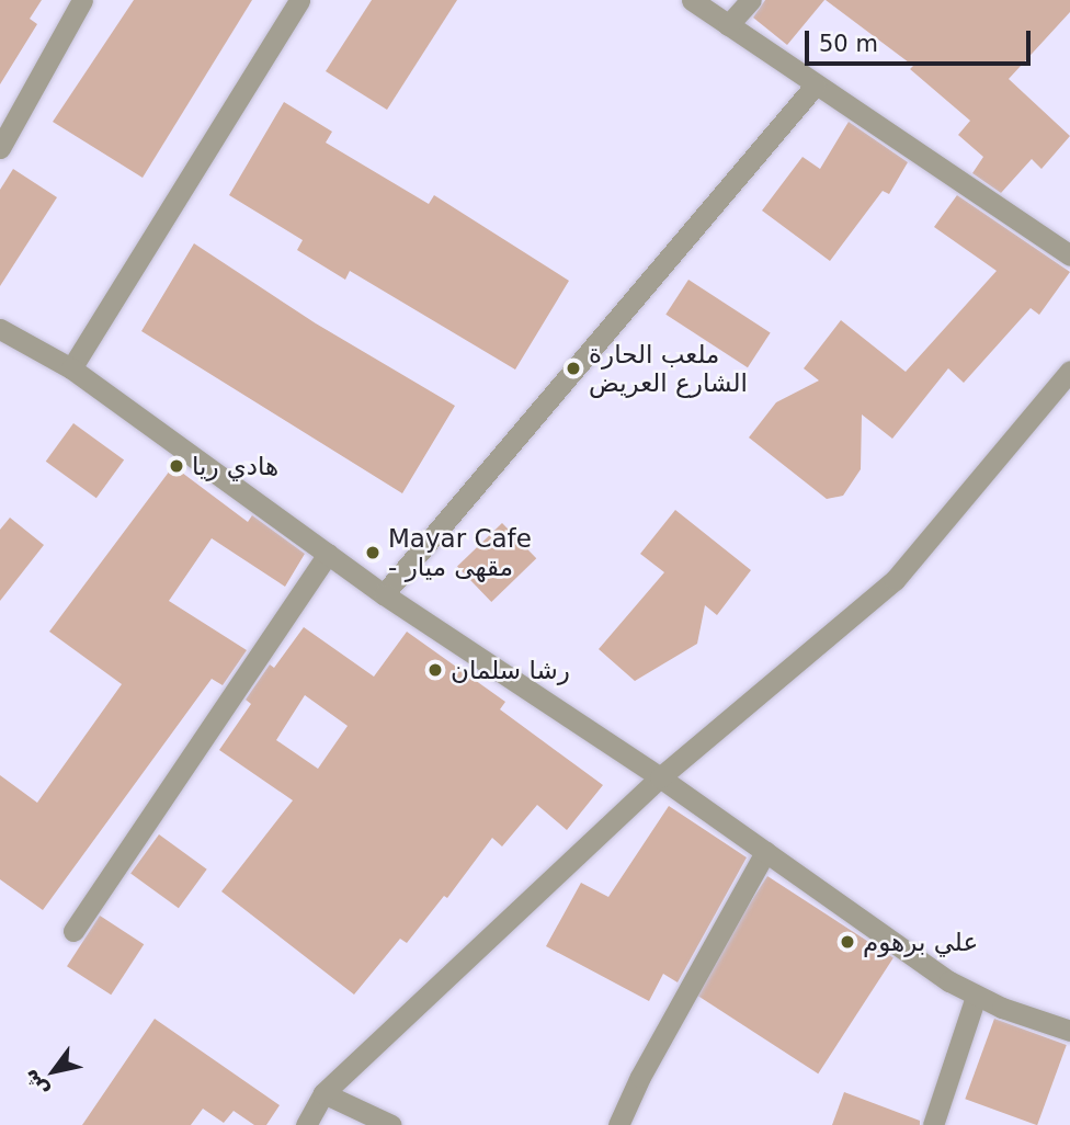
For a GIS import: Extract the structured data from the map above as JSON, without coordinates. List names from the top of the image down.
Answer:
{
  "places": [
    "ملعب الحارة الشارع العريض",
    "هادي ريا",
    "Mayar Cafe - مقهى ميار",
    "رشا سلمان",
    "علي برهوم"
  ],
  "scale_bar": "50 m",
  "north": "bottom left"
}
